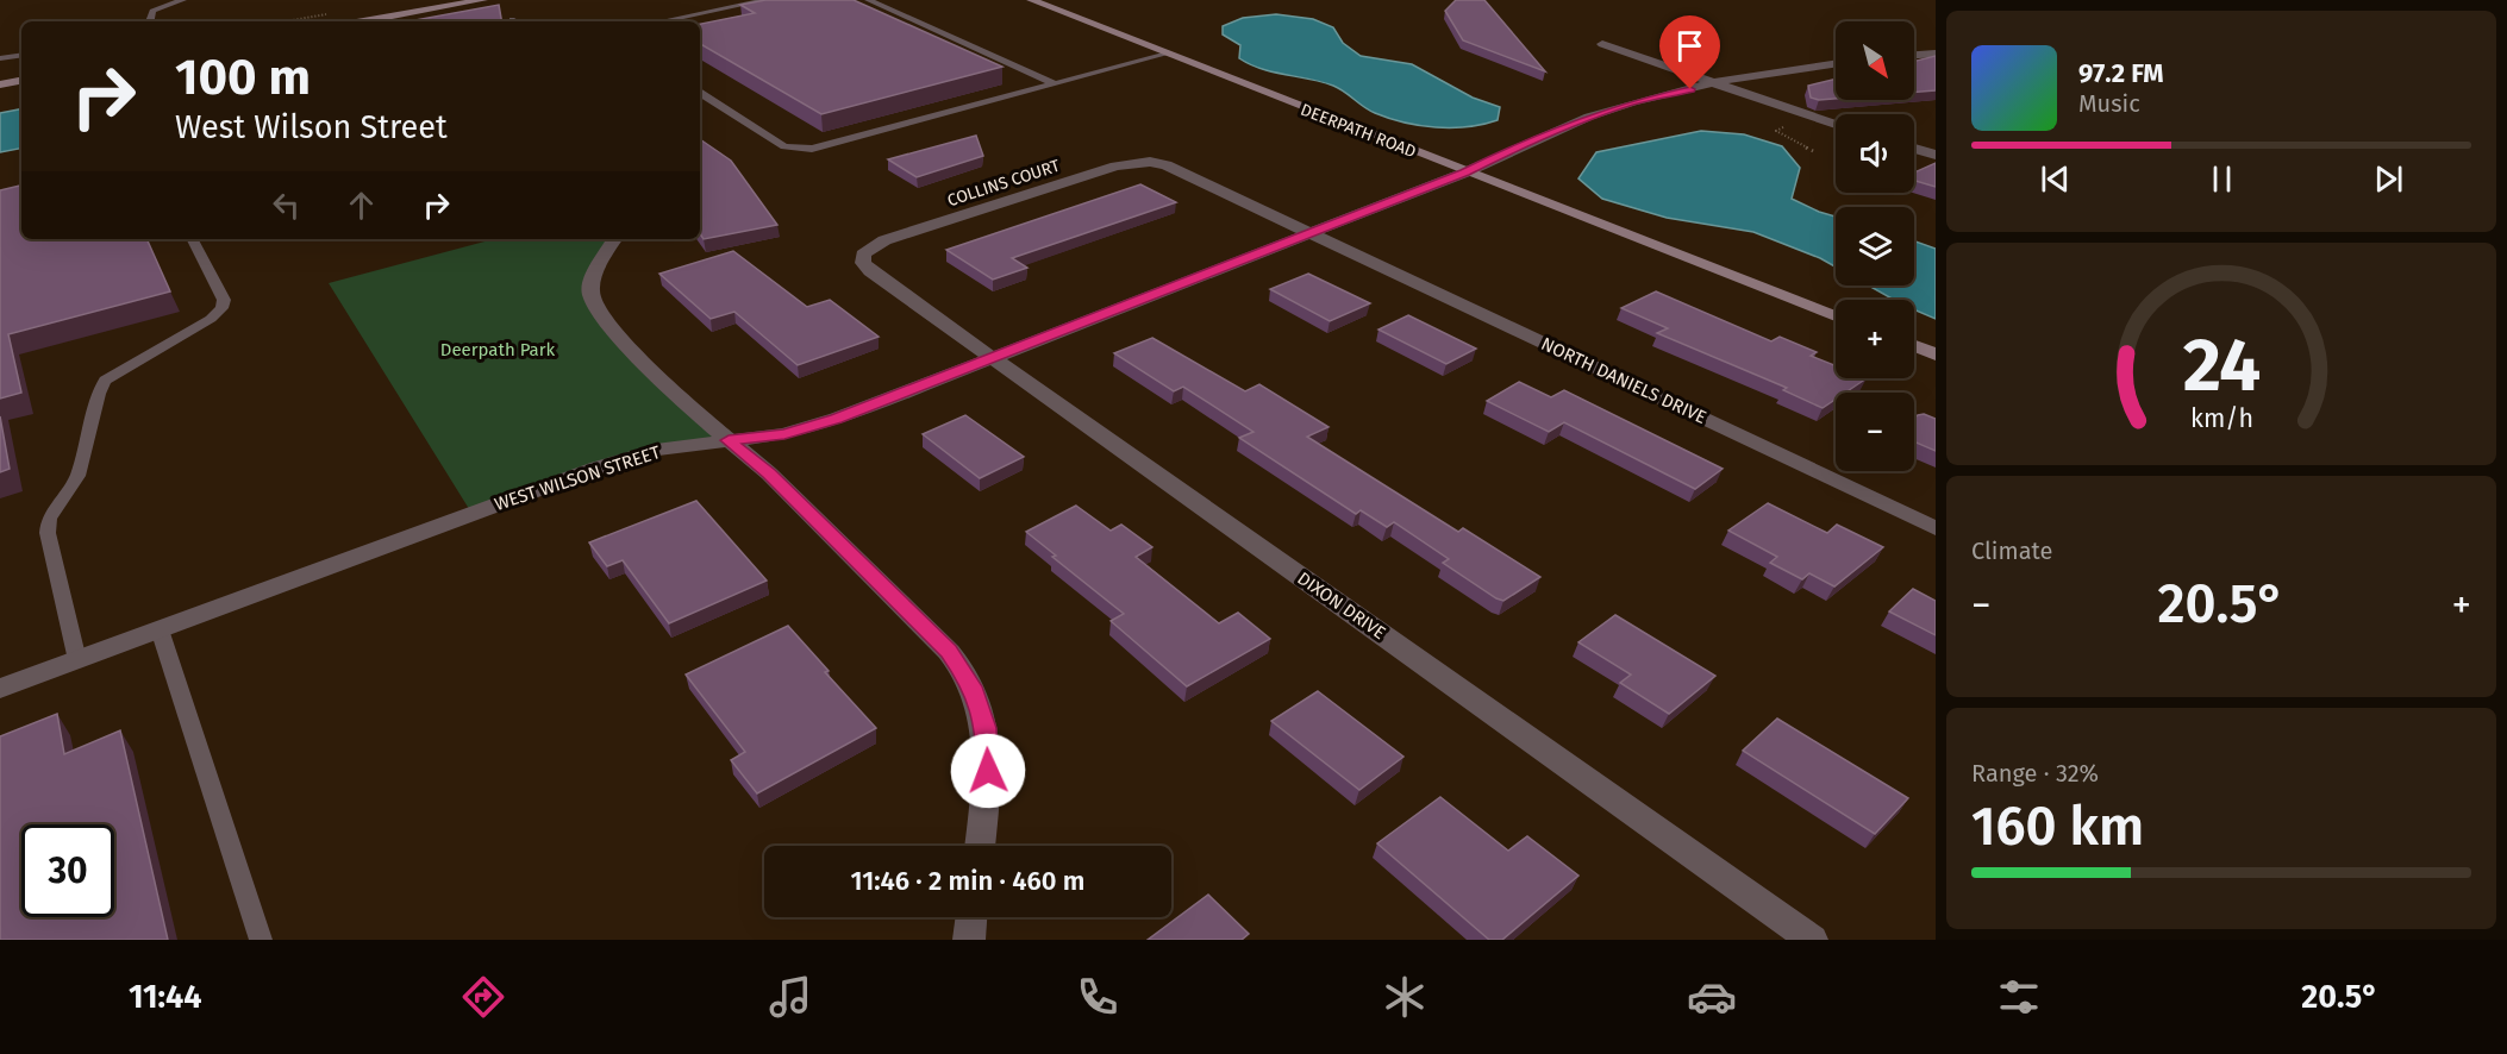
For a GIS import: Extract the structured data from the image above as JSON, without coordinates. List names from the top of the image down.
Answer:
{
  "streets": {
    "street": [
      "DEERPATH ROAD",
      "COLLINS COURT",
      "NORTH DANIELS DRIVE",
      "WEST WILSON STREET",
      "DIXON DRIVE"
    ]
  },
  "crossings": [
    ["DEERPATH ROAD", "WEST WILSON STREET"],
    ["COLLINS COURT", "NORTH DANIELS DRIVE"],
    ["COLLINS COURT", "DIXON DRIVE"],
    ["NORTH DANIELS DRIVE", "WEST WILSON STREET"],
    ["WEST WILSON STREET", "DIXON DRIVE"]
  ],
  "parks": ["Deerpath Park"],
  "north": "bottom right",
  "page": {
    "map_buttons": ["+", "−"],
    "turn": ["100 m", "West Wilson Street"],
    "song": ["97.2 FM", "Music"],
    "tile": [
      "Climate",
      ["Range · 32%", "160 km"]
    ],
    "heat": ["−", "20.5°", "+"],
    "limit": "30",
    "trip": "11:46 · 2 min · 460 m",
    "tabs": ["11:44", "20.5°"],
    "gauge": ["24", "km/h"]
  }
}
